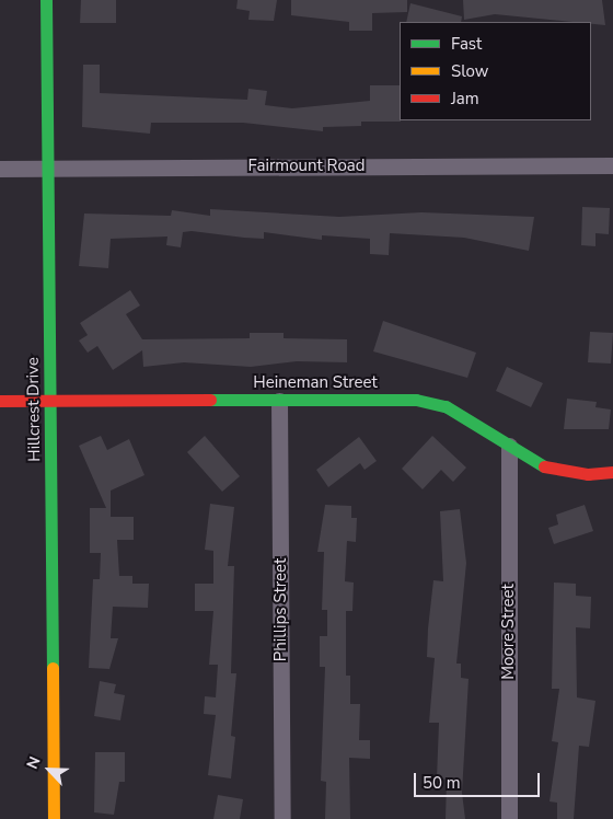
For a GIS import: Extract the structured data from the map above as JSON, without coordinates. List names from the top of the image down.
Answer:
{
  "streets": {
    "street": [
      "Fairmount Road",
      "Heineman Street",
      "Hillcrest Drive",
      "Phillips Street",
      "Moore Street"
    ]
  },
  "crossings": [
    ["Fairmount Road", "Hillcrest Drive"],
    ["Heineman Street", "Hillcrest Drive"],
    ["Heineman Street", "Phillips Street"],
    ["Heineman Street", "Moore Street"]
  ],
  "legend": ["Fast", "Slow", "Jam"],
  "scale_bar": "50 m",
  "north": "top left"
}
